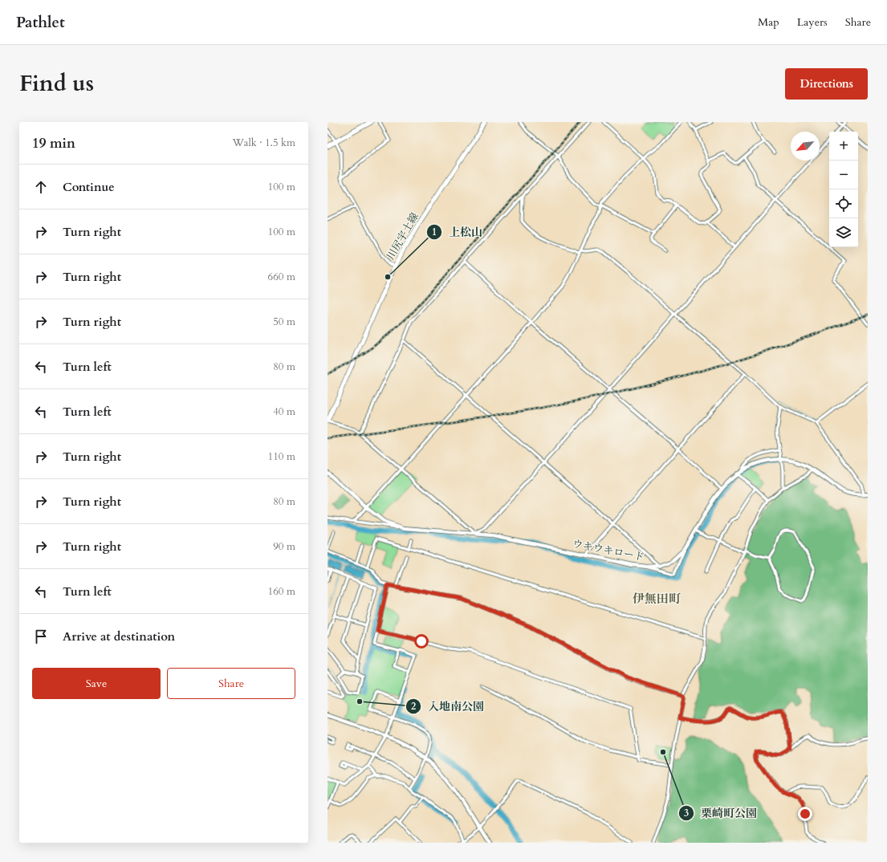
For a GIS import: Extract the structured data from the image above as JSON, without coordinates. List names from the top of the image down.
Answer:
{
  "streets": {
    "main road": ["川尻宇土線"],
    "street": ["ウキウキロード"]
  },
  "districts": ["伊無田町"],
  "places": ["上松山", "入地南公園", "栗崎町公園"],
  "north": "bottom left",
  "page": {
    "header": "Pathlet",
    "nav": ["Map", "Layers", "Share"],
    "title": "Find us",
    "buttons": [
      "Directions",
      ["Save", "Share"]
    ],
    "heading": ["19 min", "Walk · 1.5 km"],
    "map_buttons": ["+", "−"],
    "list": [
      ["Continue", "100 m"],
      ["Turn right", "100 m"],
      ["Turn right", "660 m"],
      ["Turn right", "50 m"],
      ["Turn left", "80 m"],
      ["Turn left", "40 m"],
      ["Turn right", "110 m"],
      ["Turn right", "80 m"],
      ["Turn right", "90 m"],
      ["Turn left", "160 m"],
      "Arrive at destination"
    ]
  }
}
